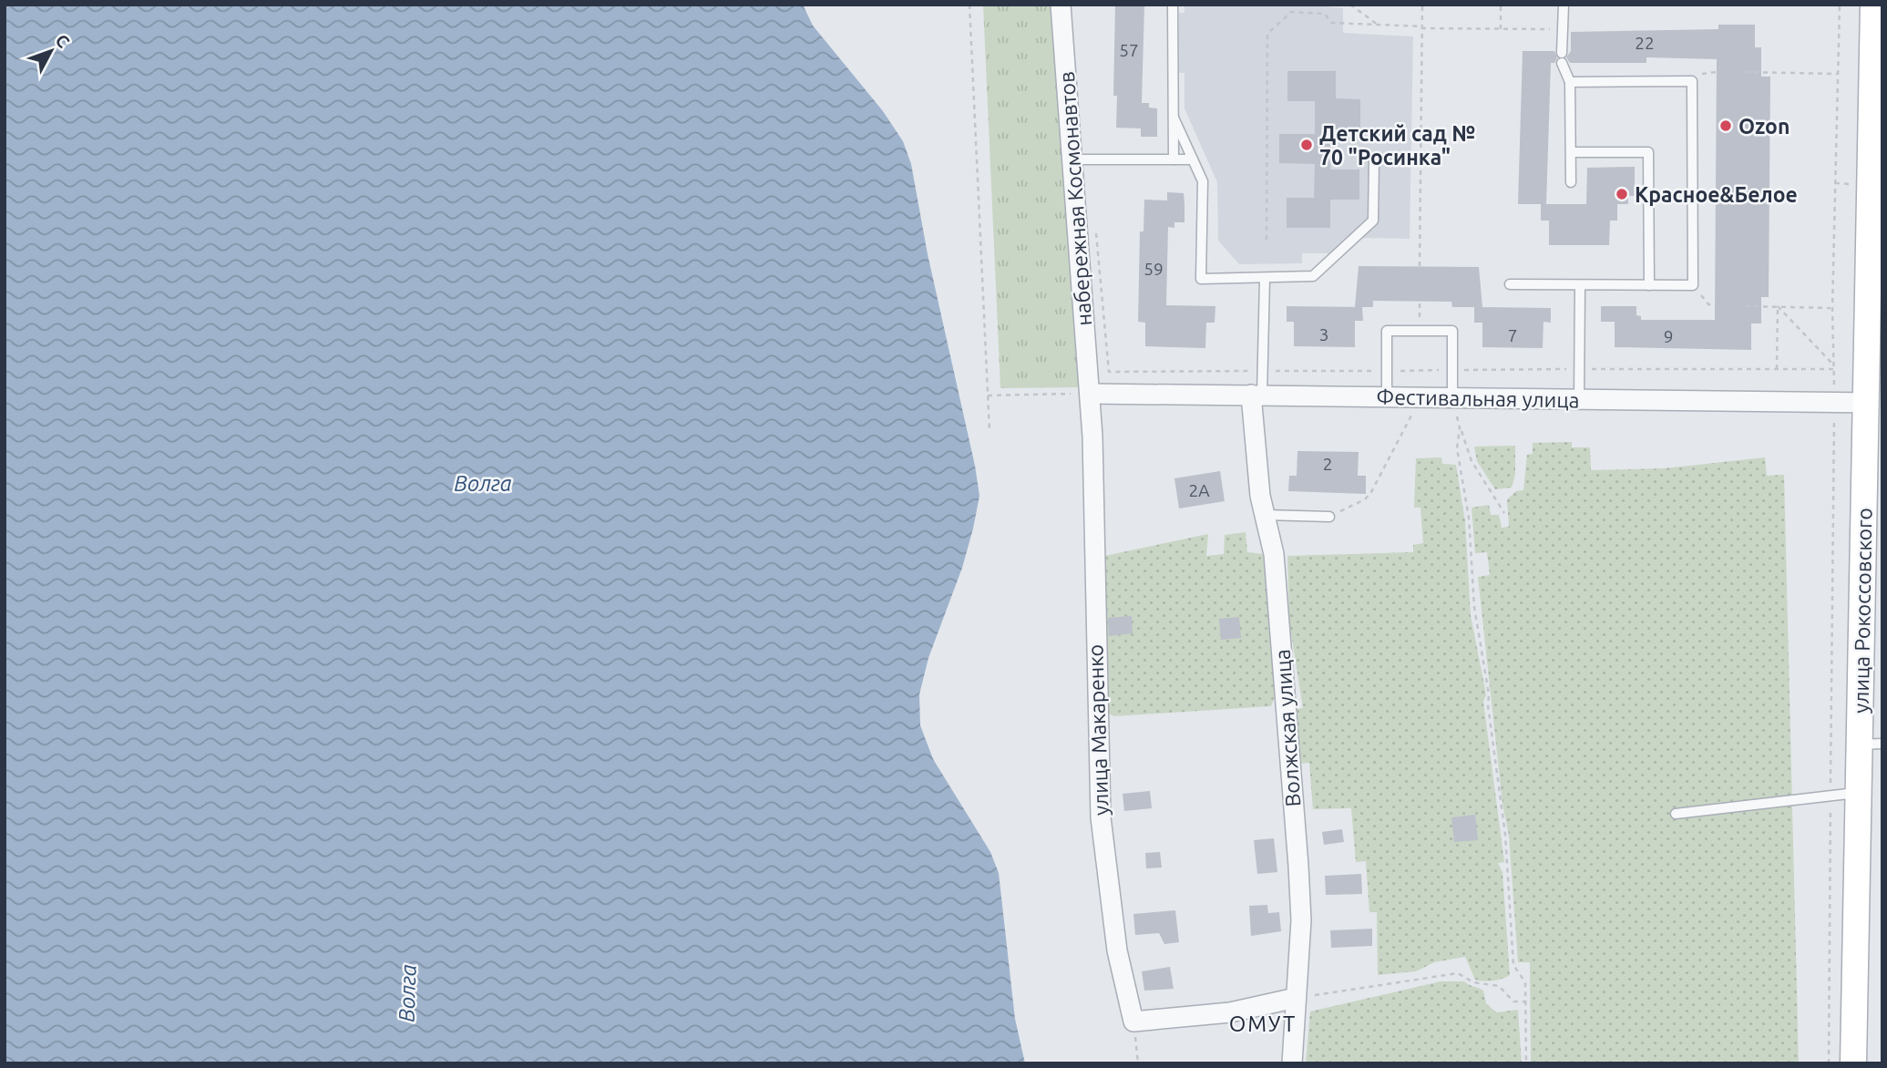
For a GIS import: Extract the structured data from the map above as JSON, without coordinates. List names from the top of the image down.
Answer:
{
  "streets": {
    "street": [
      "набережная Космонавтов",
      "Фестивальная улица",
      "улица Рокоссовского",
      "Волжская улица",
      "улица Макаренко"
    ]
  },
  "crossings": [
    ["набережная Космонавтов", "Фестивальная улица"],
    ["набережная Космонавтов", "улица Макаренко"],
    ["Фестивальная улица", "улица Рокоссовского"],
    ["Фестивальная улица", "Волжская улица"],
    ["Фестивальная улица", "улица Макаренко"]
  ],
  "districts": ["ОМУТ"],
  "water": ["Волга"],
  "places": ["Ozon", "Детский сад № 70 \"Росинка\"", "Красное&Белое"],
  "house_numbers": [
    "22",
    "57",
    "59",
    "3",
    "7",
    "9",
    "2",
    "2А"
  ],
  "north": "top right"
}
